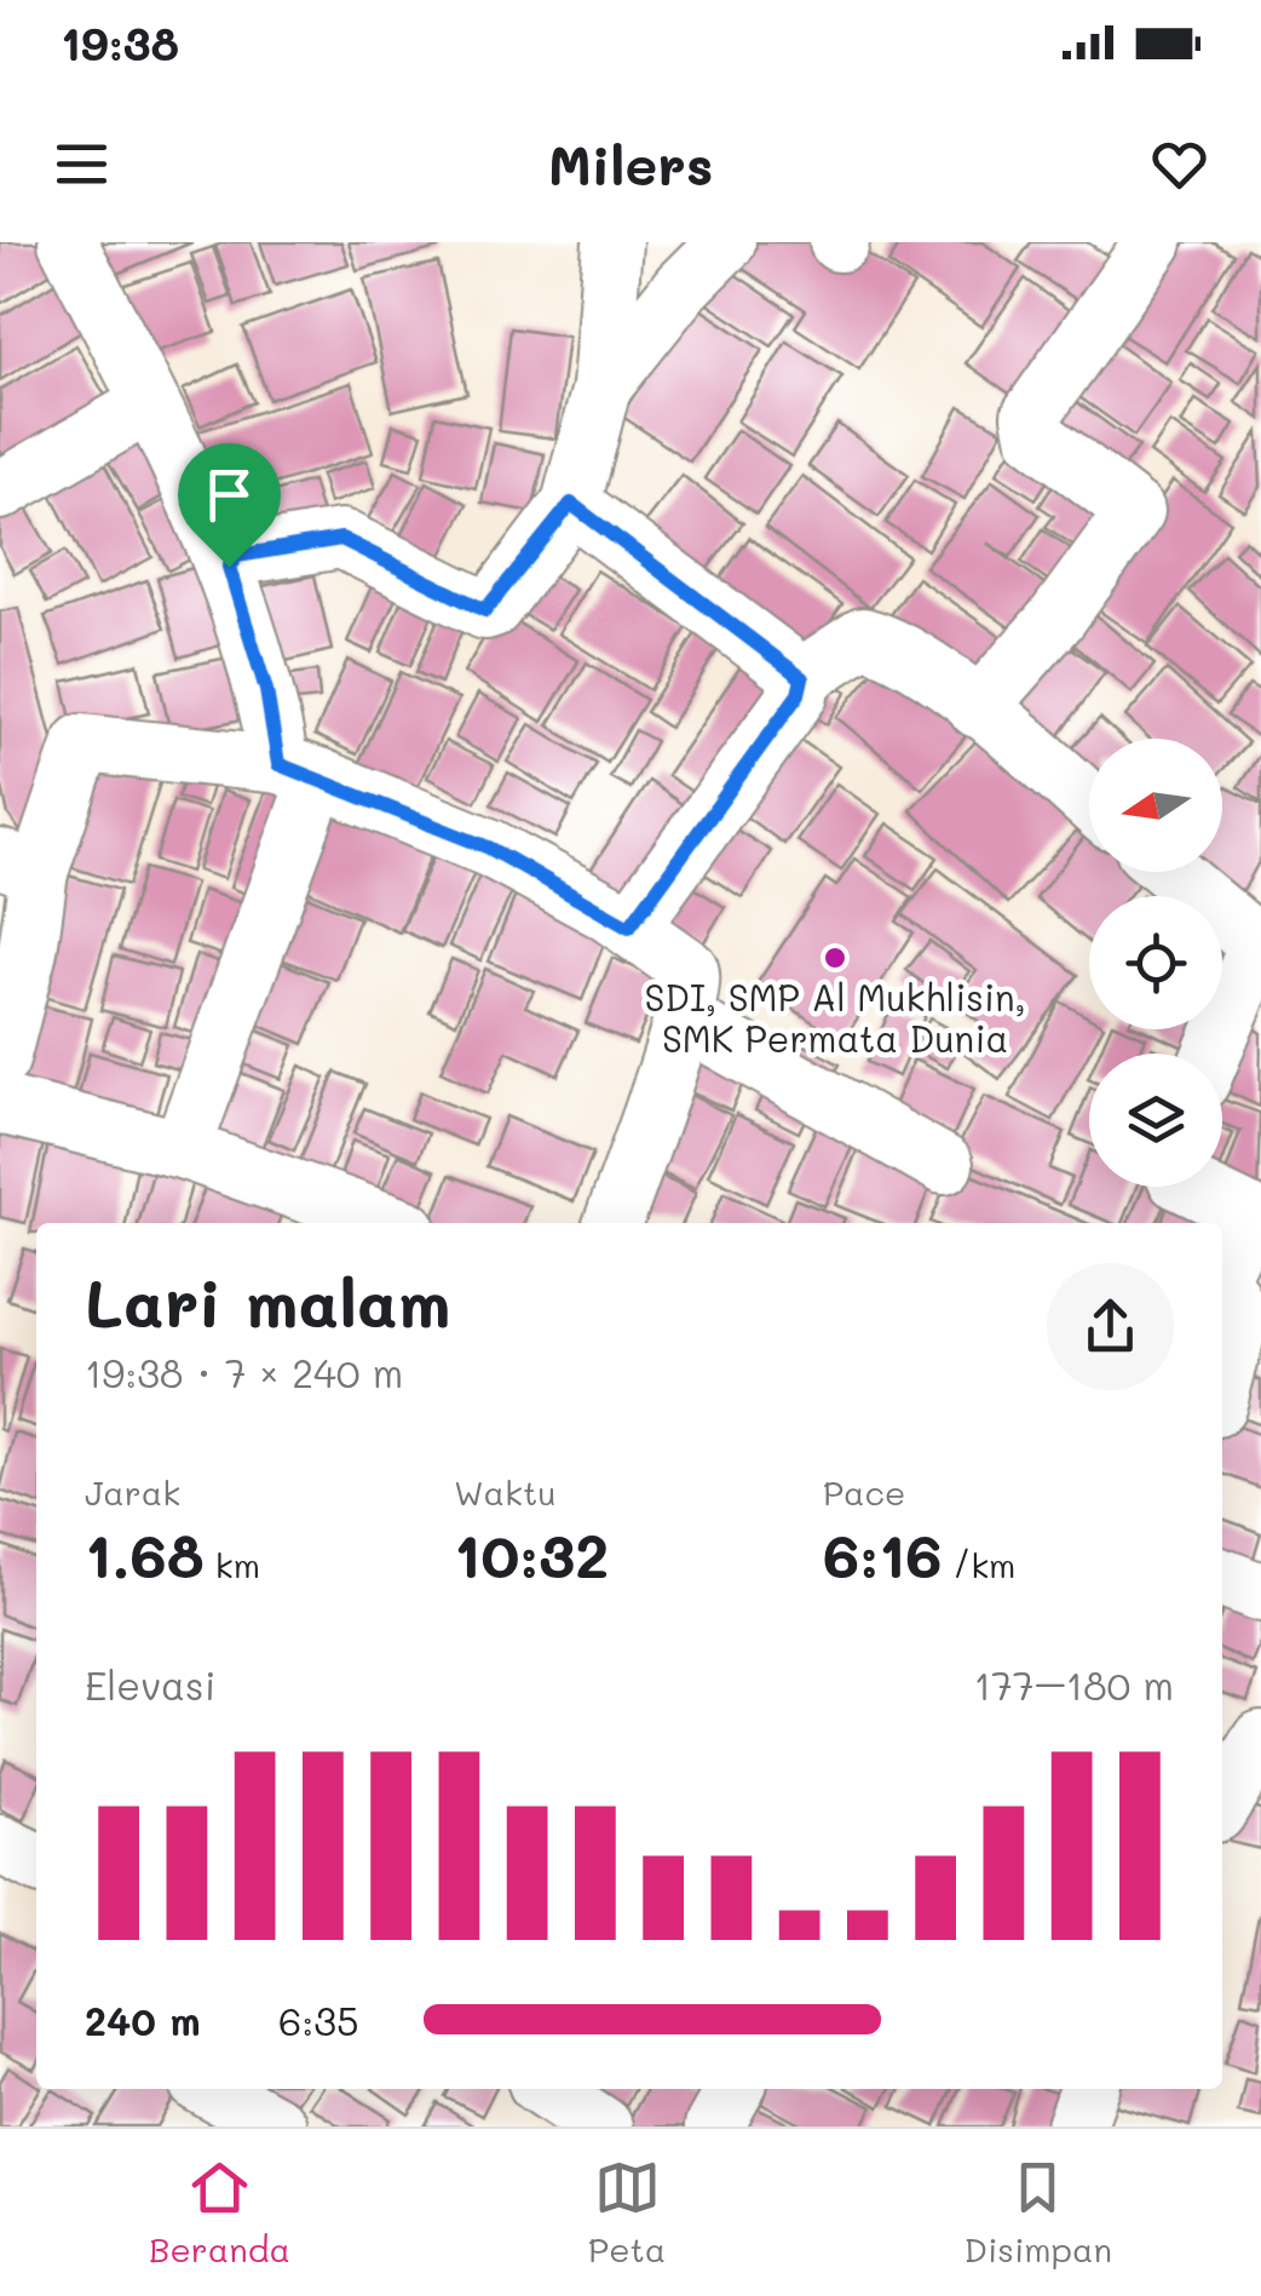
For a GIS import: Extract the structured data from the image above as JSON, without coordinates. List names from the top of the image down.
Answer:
{
  "places": ["SDI, SMP Al Mukhlisin, SMK Permata Dunia"],
  "north": "left",
  "page": {
    "status": "19:38",
    "header": "Milers",
    "heading": ["Lari malam", "19:38 · 7 × 240 m"],
    "stats": [
      ["Jarak", "1.68 km"],
      ["Waktu", "10:32"],
      ["Pace", "6:16 /km"]
    ],
    "chart": ["Elevasi", "177–180 m"],
    "list": [
      {
        "name": "240 m",
        "note": "6:35"
      }
    ],
    "tabs": ["Beranda", "Peta", "Disimpan"]
  }
}
